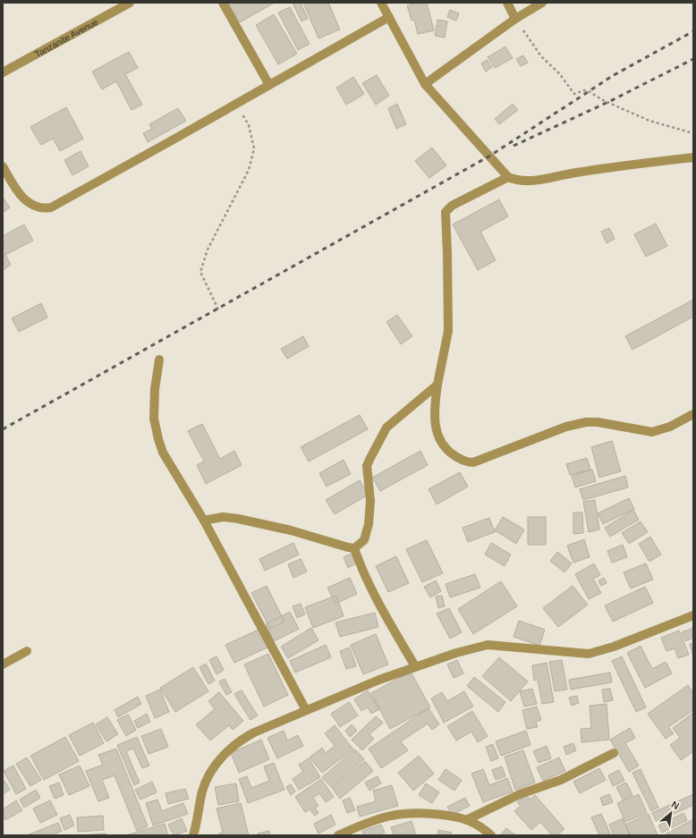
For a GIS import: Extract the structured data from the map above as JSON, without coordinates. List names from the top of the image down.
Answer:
{
  "streets": {
    "street": ["Tanzanite Avenue"]
  },
  "north": "top right"
}
